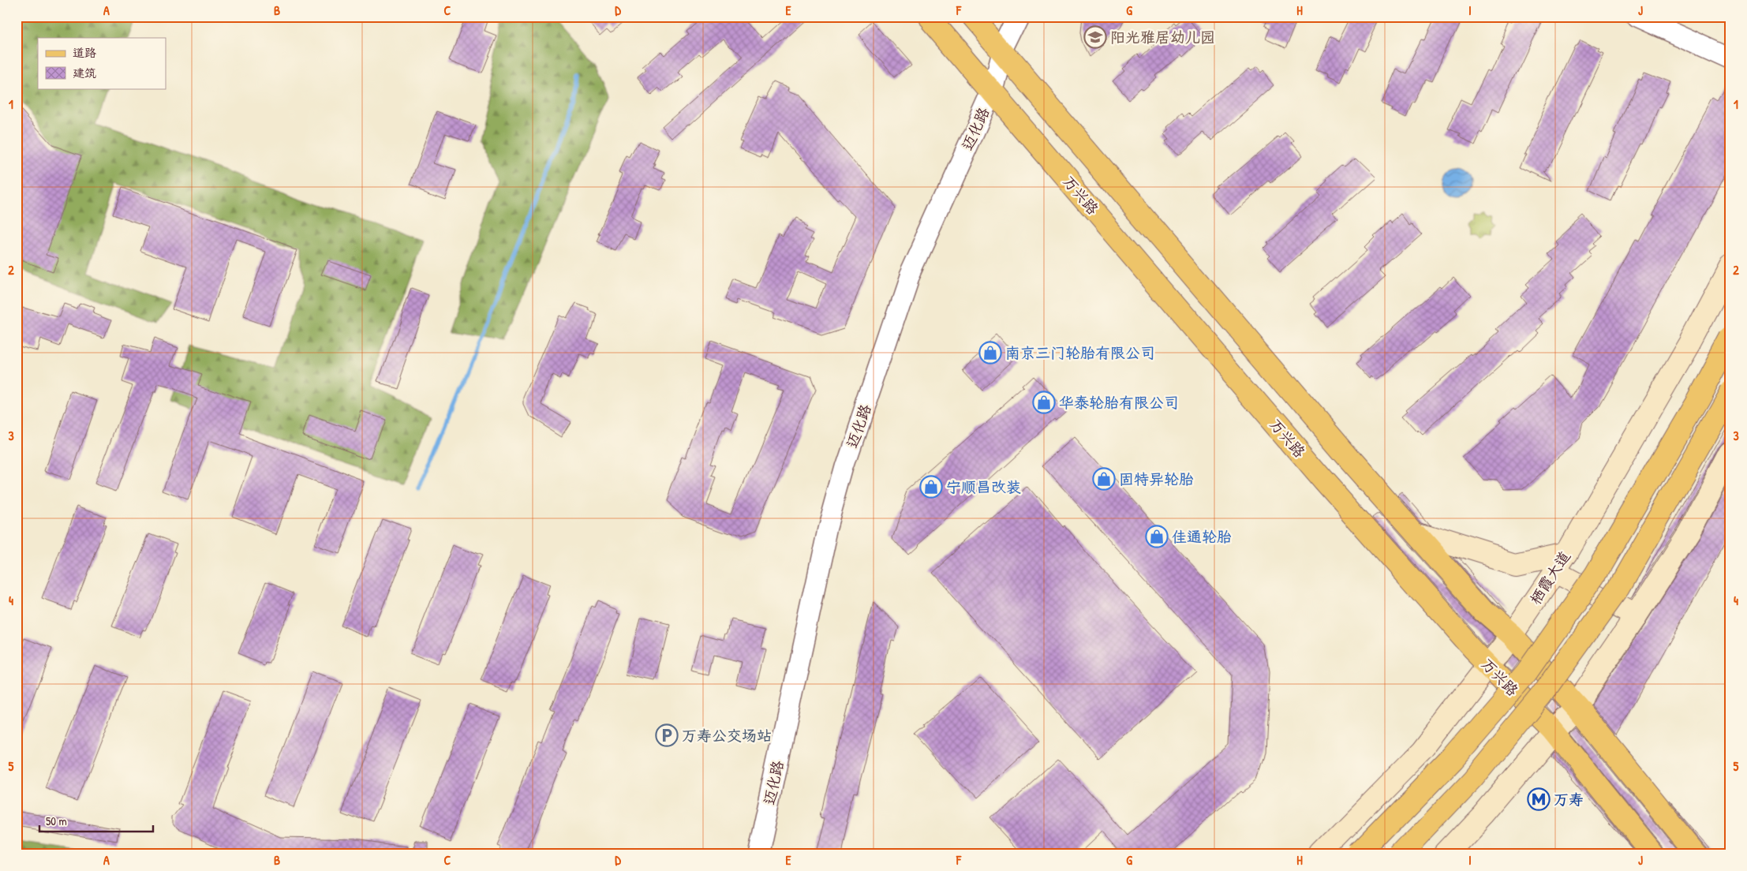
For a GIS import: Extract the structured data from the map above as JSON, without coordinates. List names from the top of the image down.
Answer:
{
  "streets": {
    "main road": ["万兴路", "栖霞大道"],
    "street": ["迈化路"]
  },
  "crossings": [
    ["迈化路", "万兴路"],
    ["万兴路", "栖霞大道"]
  ],
  "places": {
    "school or university": ["阳光雅居幼儿园"],
    "shop": [
      "南京三门轮胎有限公司",
      "华泰轮胎有限公司",
      "固特异轮胎",
      "宁顺昌改装",
      "佳通轮胎"
    ],
    "parking": ["万寿公交场站"],
    "metro station": ["万寿"]
  },
  "legend": ["道路", "建筑"],
  "scale_bar": "50 m",
  "grid": {
    "columns": [
      "A",
      "B",
      "C",
      "D",
      "E",
      "F",
      "G",
      "H",
      "I",
      "J"
    ],
    "rows": [
      "1",
      "2",
      "3",
      "4",
      "5"
    ]
  }
}
